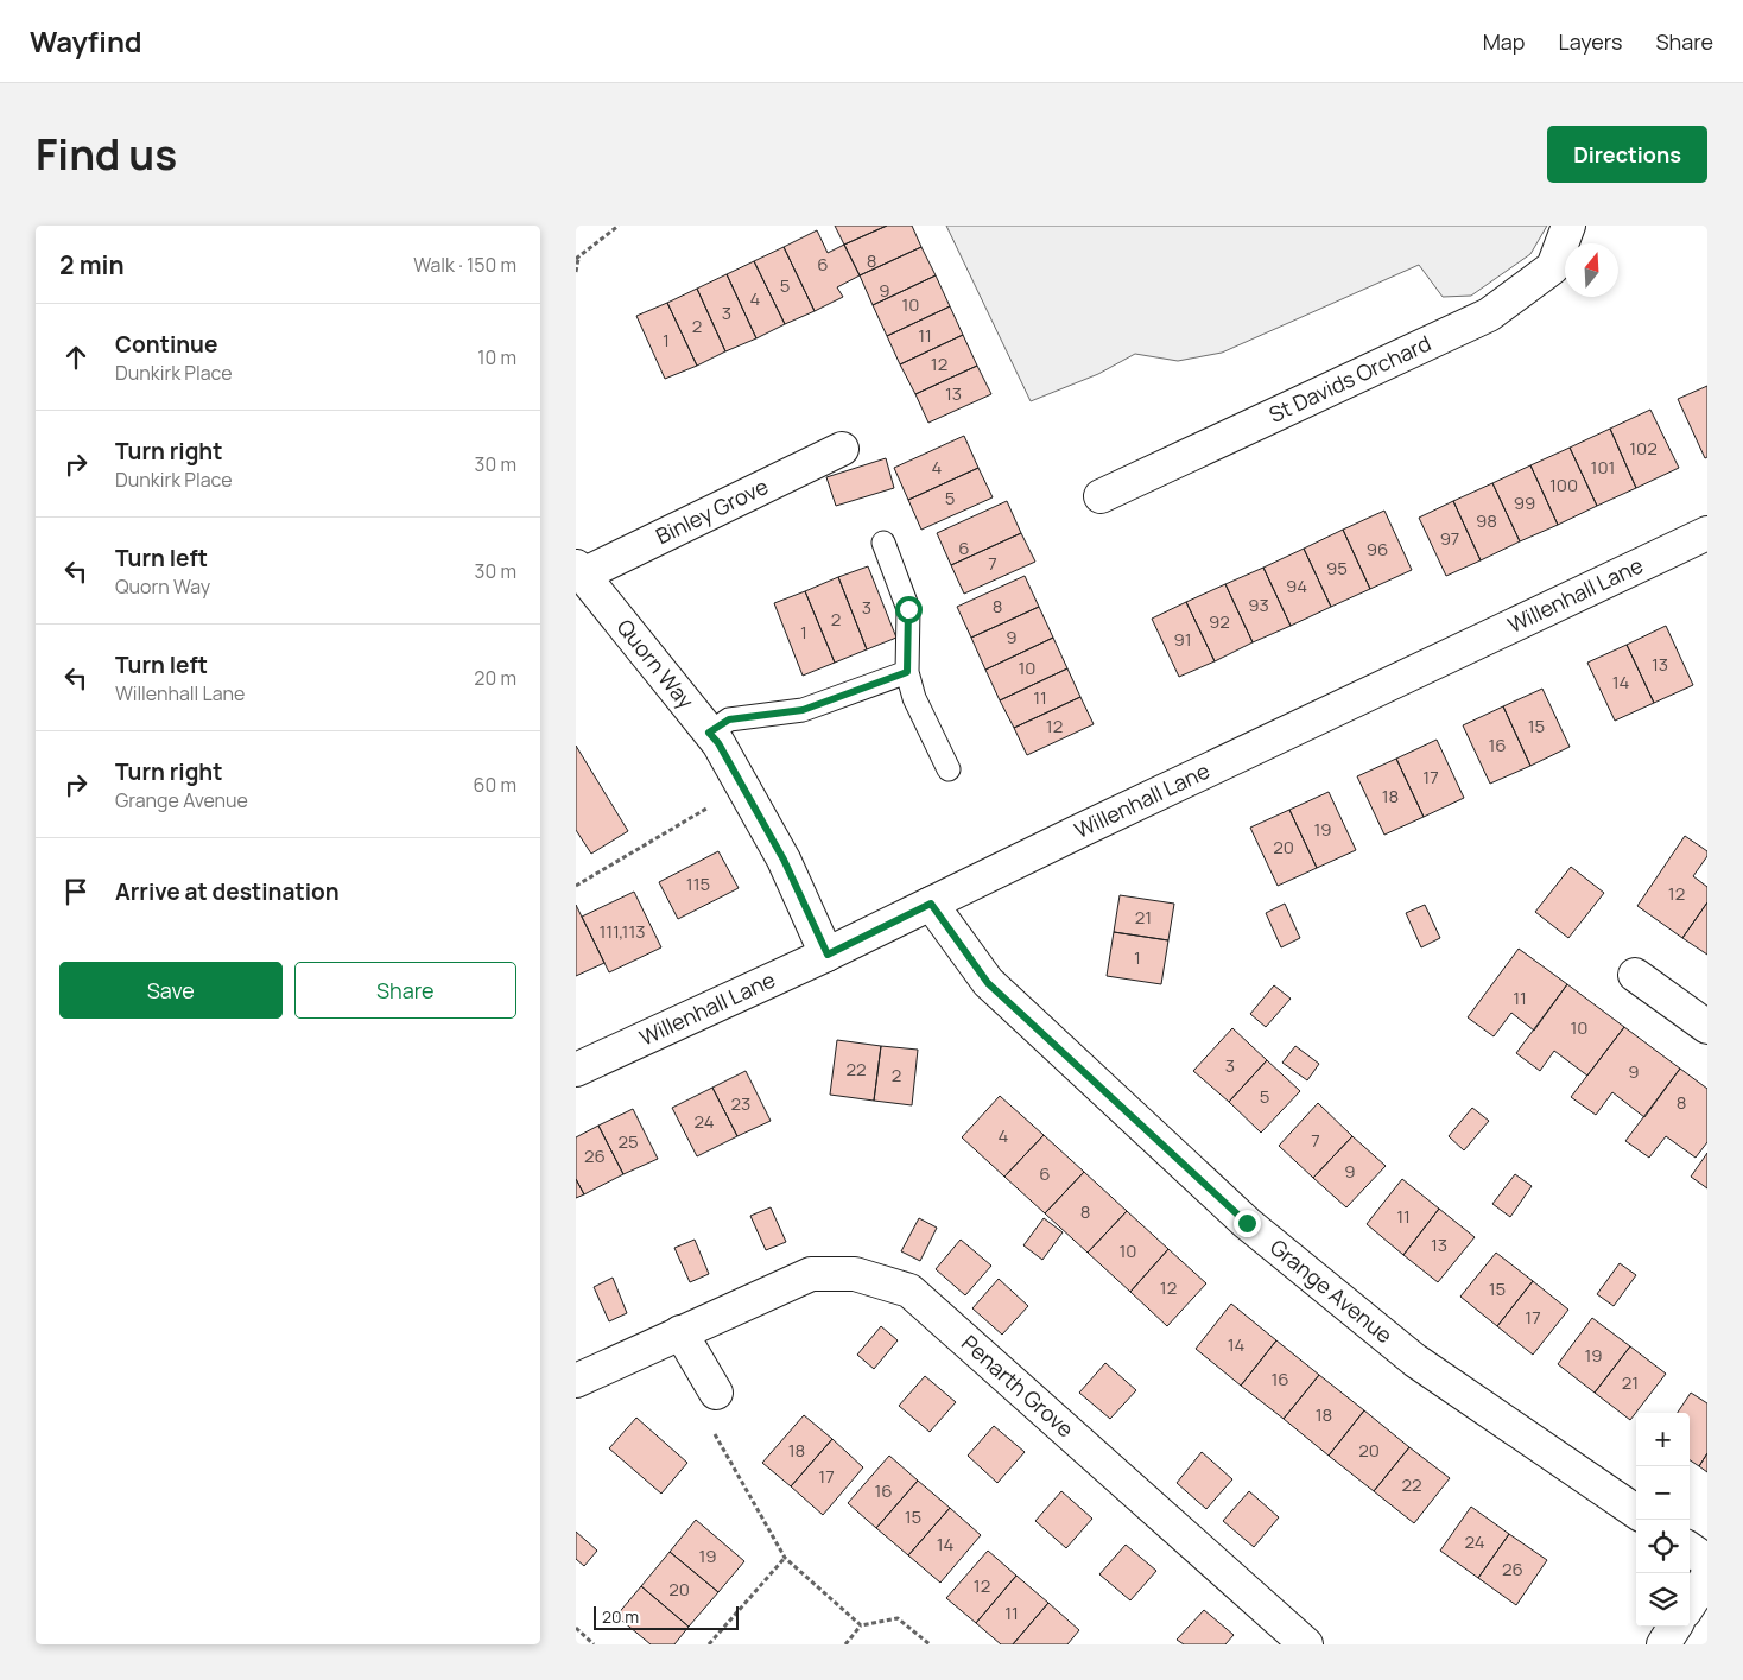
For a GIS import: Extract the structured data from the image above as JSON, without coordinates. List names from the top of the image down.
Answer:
{
  "streets": {
    "street": [
      "St Davids Orchard",
      "Binley Grove",
      "Willenhall Lane",
      "Quorn Way",
      "Grange Avenue",
      "Penarth Grove"
    ]
  },
  "crossings": [
    ["Binley Grove", "Quorn Way"],
    ["Willenhall Lane", "Quorn Way"],
    ["Willenhall Lane", "Grange Avenue"]
  ],
  "house_numbers": [
    "8",
    "6",
    "5",
    "9",
    "4",
    "10",
    "3",
    "2",
    "11",
    "1",
    "12",
    "13",
    "102",
    "4",
    "101",
    "100",
    "5",
    "99",
    "98",
    "97",
    "6",
    "96",
    "7",
    "95",
    "94",
    "93",
    "8",
    "3",
    "2",
    "92",
    "1",
    "9",
    "91",
    "13",
    "10",
    "14",
    "11",
    "12",
    "15",
    "16",
    "17",
    "18",
    "19",
    "20",
    "115",
    "12",
    "21",
    "111,113",
    "1",
    "11",
    "10",
    "3",
    "22",
    "9",
    "2",
    "5",
    "8",
    "23",
    "24",
    "4",
    "7",
    "25",
    "26",
    "9",
    "6",
    "8",
    "11",
    "13",
    "10",
    "12",
    "15",
    "17",
    "14",
    "19",
    "16",
    "21",
    "18",
    "18",
    "20",
    "17",
    "22",
    "16",
    "15",
    "24",
    "14",
    "19",
    "26",
    "12",
    "20",
    "11"
  ],
  "scale_bar": "20 m",
  "north": "top",
  "page": {
    "header": "Wayfind",
    "nav": ["Map", "Layers", "Share"],
    "title": "Find us",
    "buttons": [
      "Directions",
      ["Save", "Share"]
    ],
    "heading": ["2 min", "Walk · 150 m"],
    "list": [
      ["Continue", "Dunkirk Place", "10 m"],
      ["Turn right", "Dunkirk Place", "30 m"],
      ["Turn left", "Quorn Way", "30 m"],
      ["Turn left", "Willenhall Lane", "20 m"],
      ["Turn right", "Grange Avenue", "60 m"],
      "Arrive at destination"
    ],
    "map_buttons": ["+", "−"],
    "scale": "20 m"
  }
}
